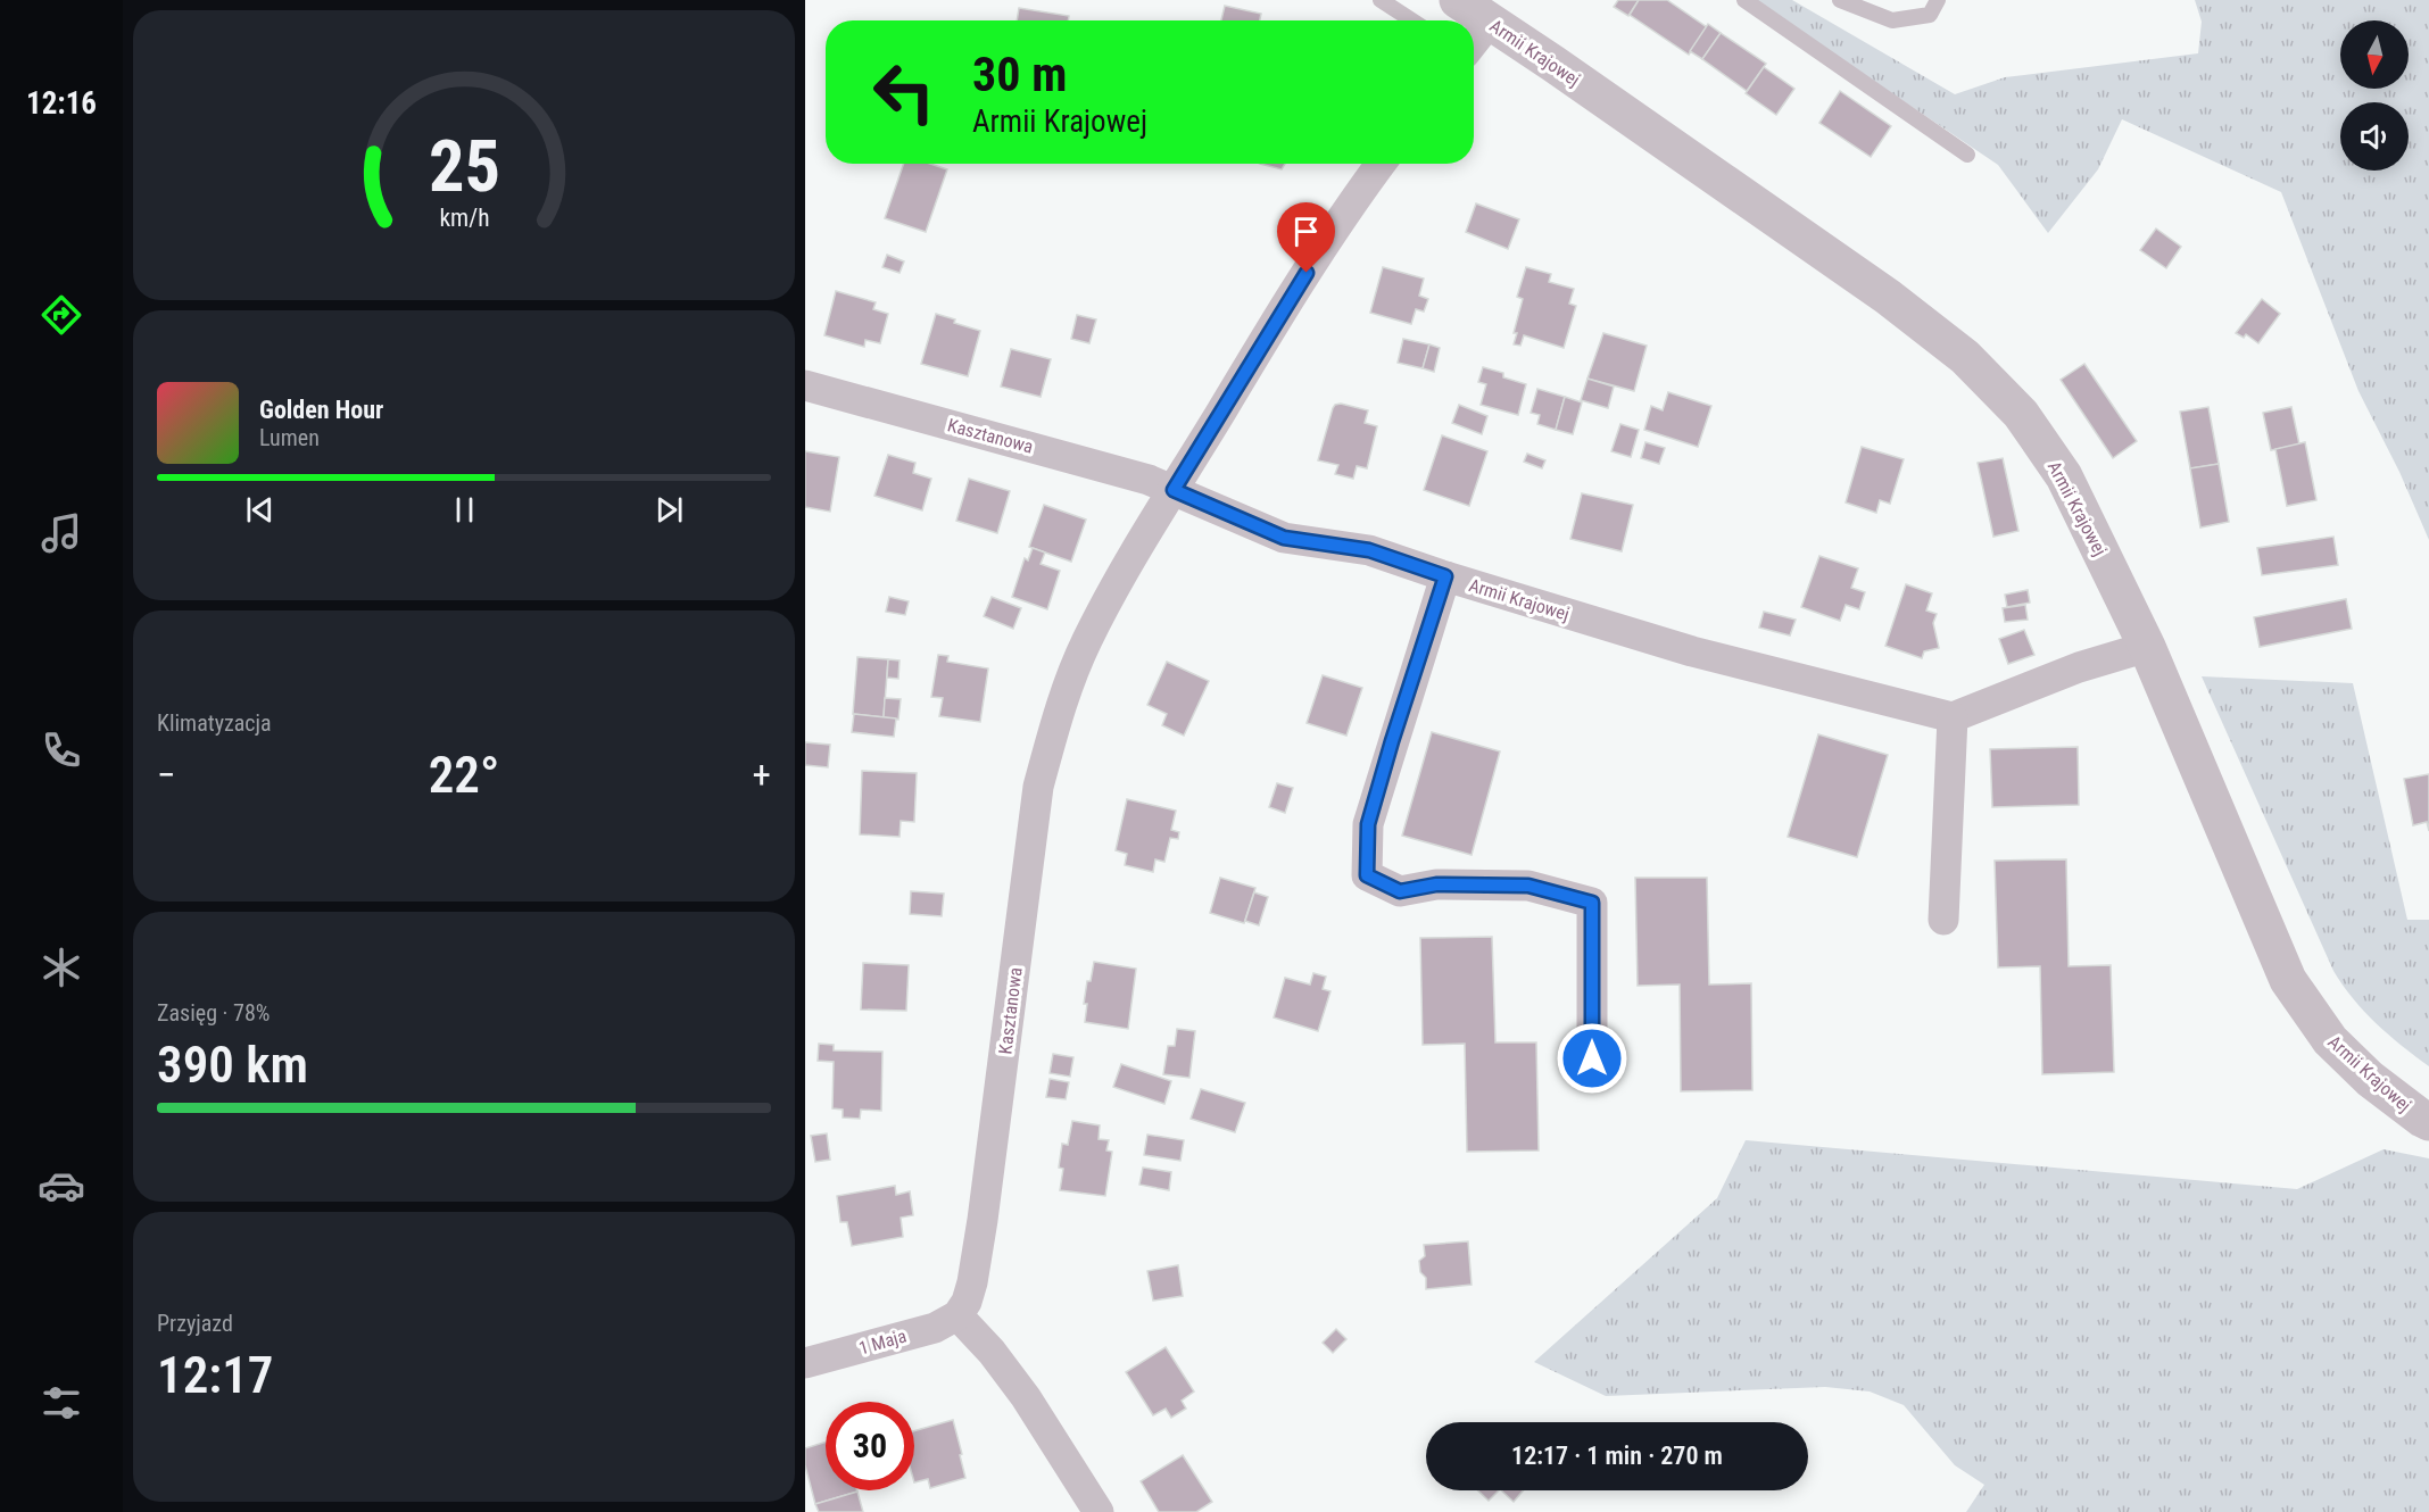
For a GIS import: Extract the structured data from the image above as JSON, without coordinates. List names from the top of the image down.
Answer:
{
  "streets": {
    "street": ["Armii Krajowej", "Kasztanowa", "1 Maja"]
  },
  "crossings": [
    ["Kasztanowa", "1 Maja"]
  ],
  "north": "bottom",
  "page": {
    "tabs": "12:16",
    "turn": ["30 m", "Armii Krajowej"],
    "song": ["Golden Hour", "Lumen"],
    "tile": [
      "Klimatyzacja",
      ["Zasięg · 78%", "390 km"],
      ["Przyjazd", "12:17"]
    ],
    "heat": ["−", "22°", "+"],
    "limit": "30",
    "trip": "12:17 · 1 min · 270 m",
    "gauge": ["25", "km/h"]
  }
}
